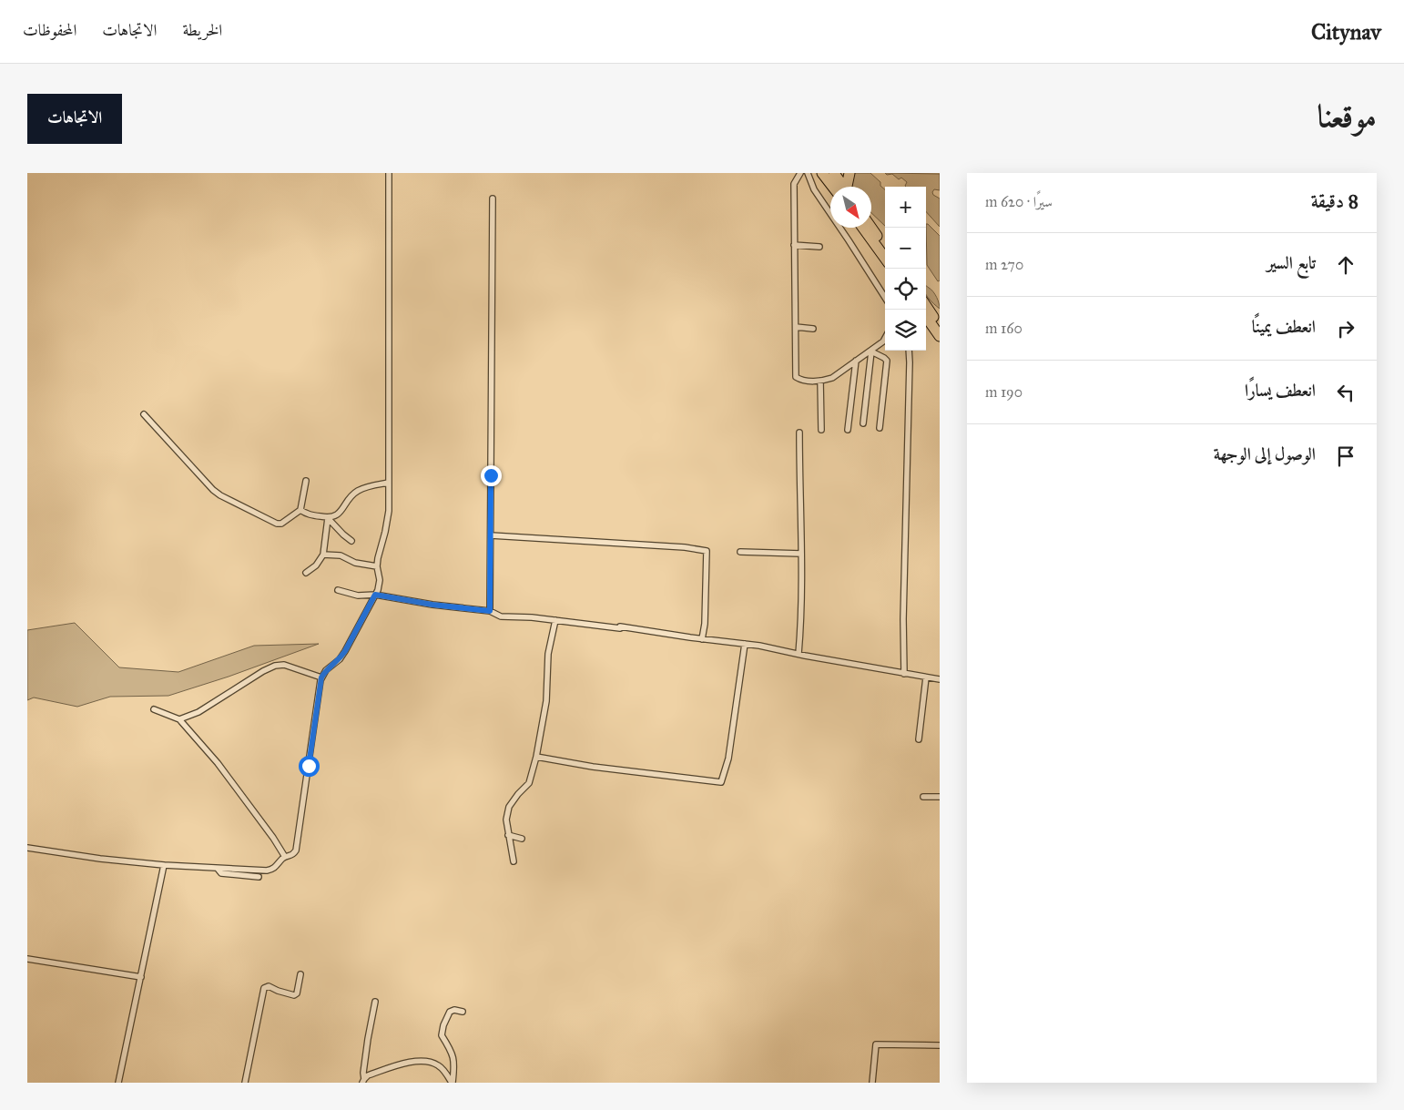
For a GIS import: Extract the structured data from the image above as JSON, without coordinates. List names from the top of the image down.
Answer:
{
  "north": "bottom right",
  "page": {
    "header": "Citynav",
    "nav": ["الخريطة", "الاتجاهات", "المحفوظات"],
    "title": "موقعنا",
    "buttons": "الاتجاهات",
    "heading": ["8 دقيقة", "سيرًا · 620 m"],
    "map_buttons": ["+", "−"],
    "list": [
      ["تابع السير", "270 m"],
      ["انعطف يمينًا", "160 m"],
      ["انعطف يسارًا", "190 m"],
      "الوصول إلى الوجهة"
    ]
  }
}
